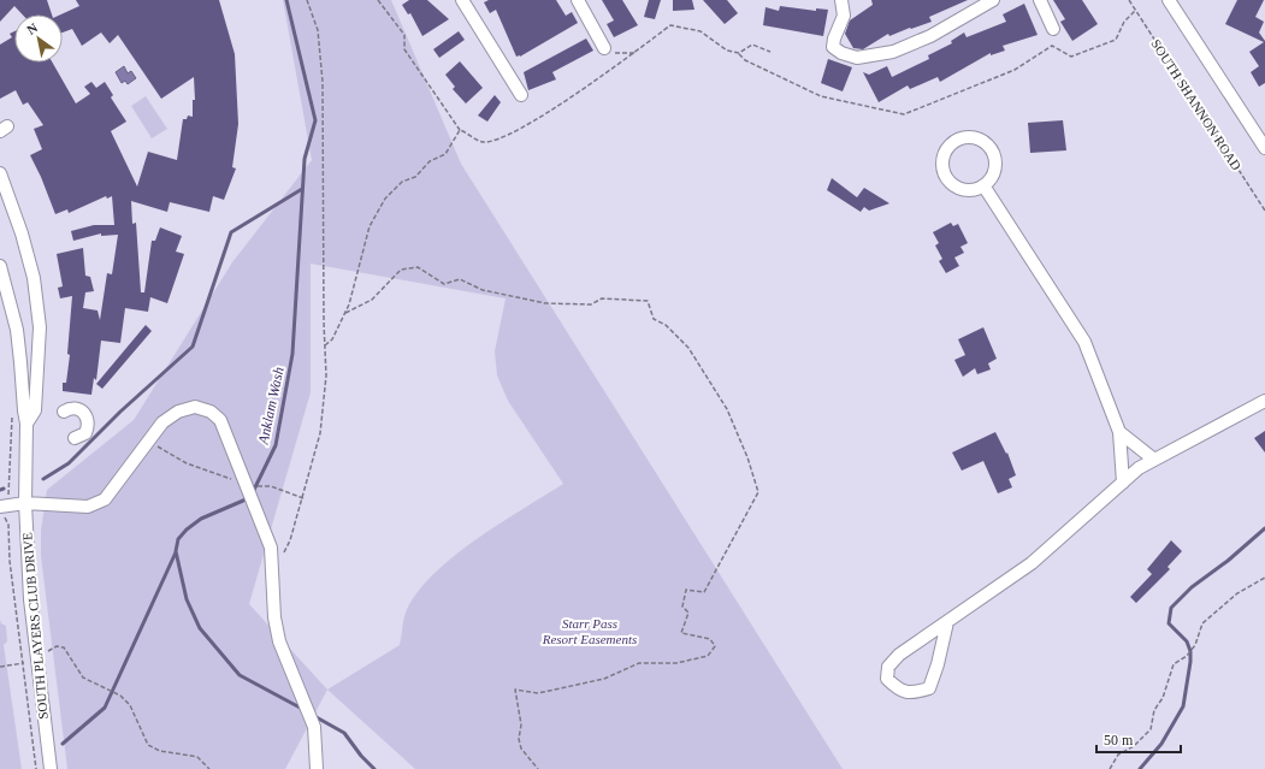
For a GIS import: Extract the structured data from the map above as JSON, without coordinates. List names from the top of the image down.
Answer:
{
  "streets": {
    "street": ["SOUTH PLAYERS CLUB DRIVE"],
    "path": ["SOUTH SHANNON ROAD"]
  },
  "water": ["Anklam Wash"],
  "parks": ["Starr Pass Resort Easements"],
  "scale_bar": "50 m",
  "north": "top left"
}
